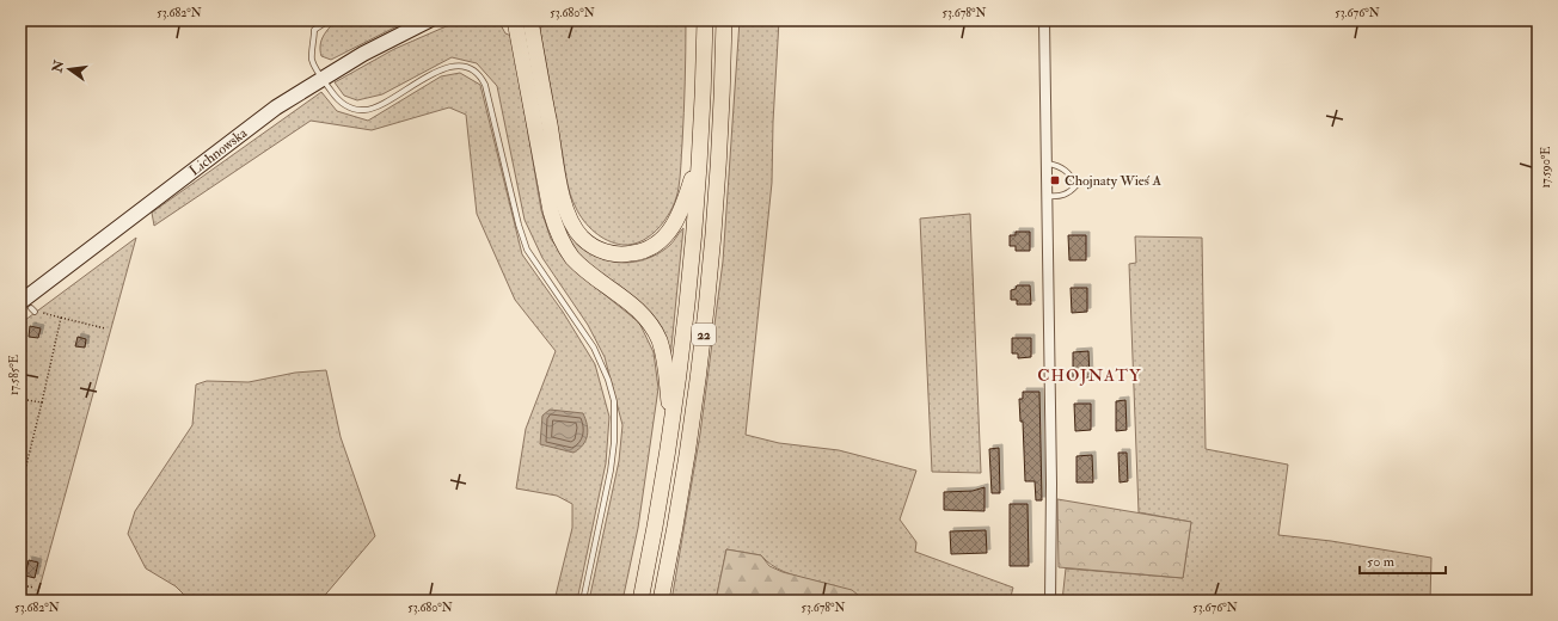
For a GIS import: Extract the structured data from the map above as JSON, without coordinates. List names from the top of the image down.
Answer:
{
  "streets": {
    "main road": ["22"],
    "street": ["Lichnowska"]
  },
  "districts": ["CHOJNATY"],
  "places": {
    "transit": ["Chojnaty Wieś A"]
  },
  "scale_bar": "50 m",
  "north": "left",
  "coordinates": [
    "53.682°N",
    "53.680°N",
    "53.678°N",
    "53.676°N",
    "17.590°E",
    "17.585°E"
  ]
}
